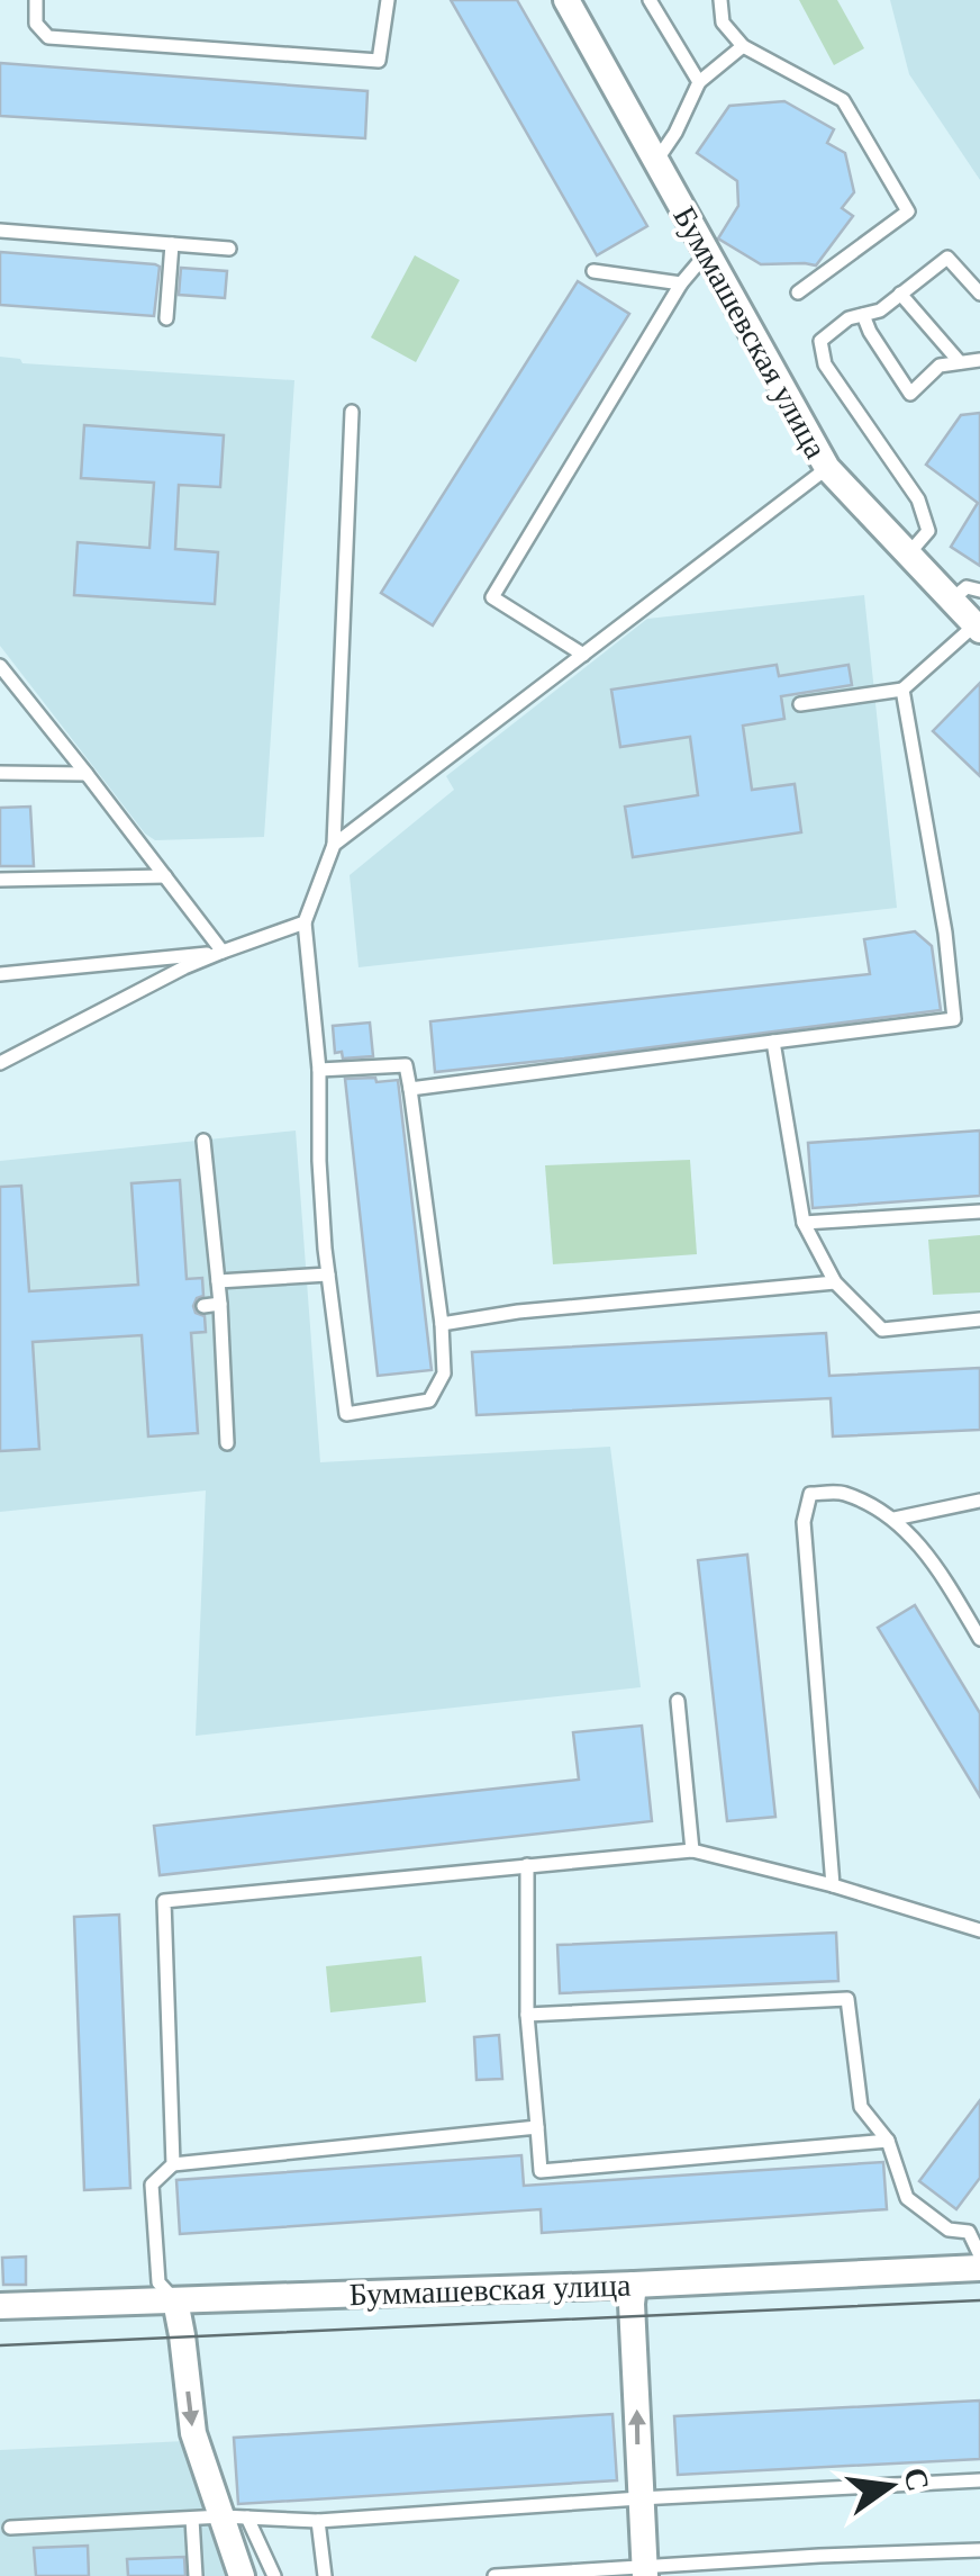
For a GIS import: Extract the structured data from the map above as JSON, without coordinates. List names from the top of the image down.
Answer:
{
  "streets": {
    "street": ["Буммашевская улица"]
  },
  "north": "right"
}
